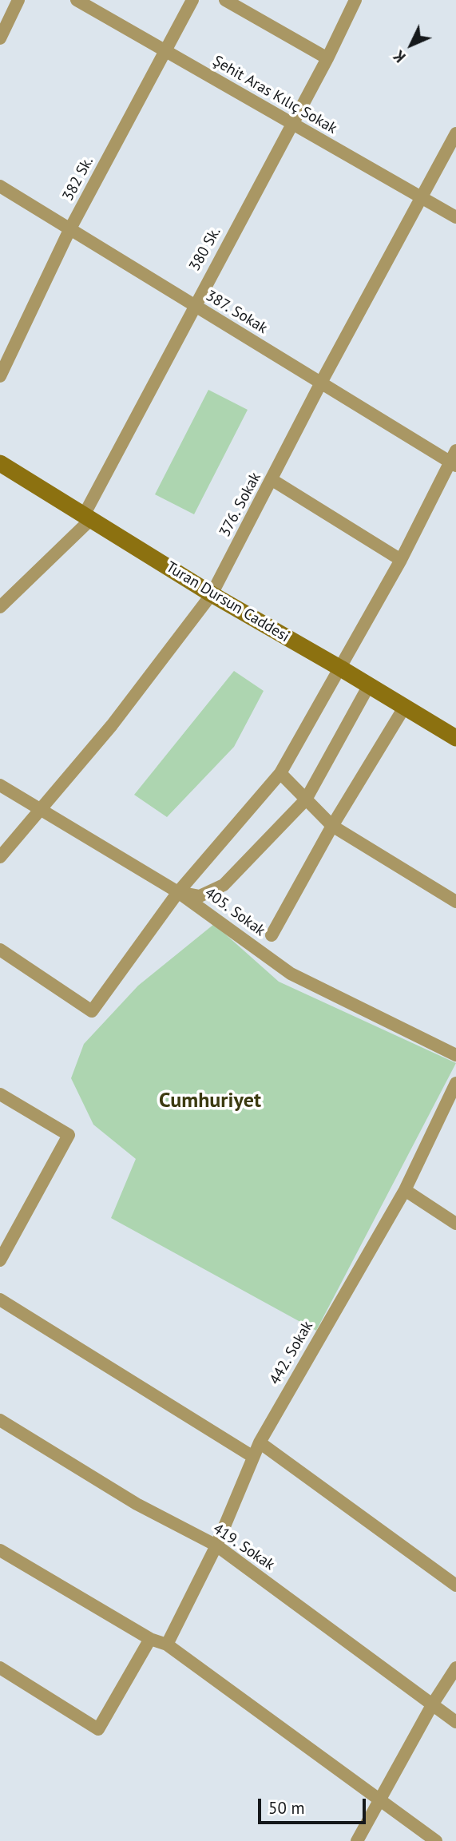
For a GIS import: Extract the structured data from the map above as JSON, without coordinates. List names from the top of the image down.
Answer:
{
  "streets": {
    "street": [
      "Şehit Aras Kılıç Sokak",
      "382 Sk.",
      "380 Sk.",
      "387. Sokak",
      "376. Sokak",
      "Turan Dursun Caddesi",
      "405. Sokak",
      "442. Sokak",
      "419. Sokak"
    ]
  },
  "crossings": [
    ["Şehit Aras Kılıç Sokak", "382 Sk."],
    ["Şehit Aras Kılıç Sokak", "380 Sk."],
    ["Şehit Aras Kılıç Sokak", "376. Sokak"],
    ["382 Sk.", "387. Sokak"],
    ["380 Sk.", "387. Sokak"],
    ["380 Sk.", "Turan Dursun Caddesi"],
    ["387. Sokak", "376. Sokak"],
    ["376. Sokak", "Turan Dursun Caddesi"],
    ["376. Sokak", "405. Sokak"],
    ["442. Sokak", "419. Sokak"]
  ],
  "districts": ["Cumhuriyet"],
  "scale_bar": "50 m",
  "north": "bottom left"
}
